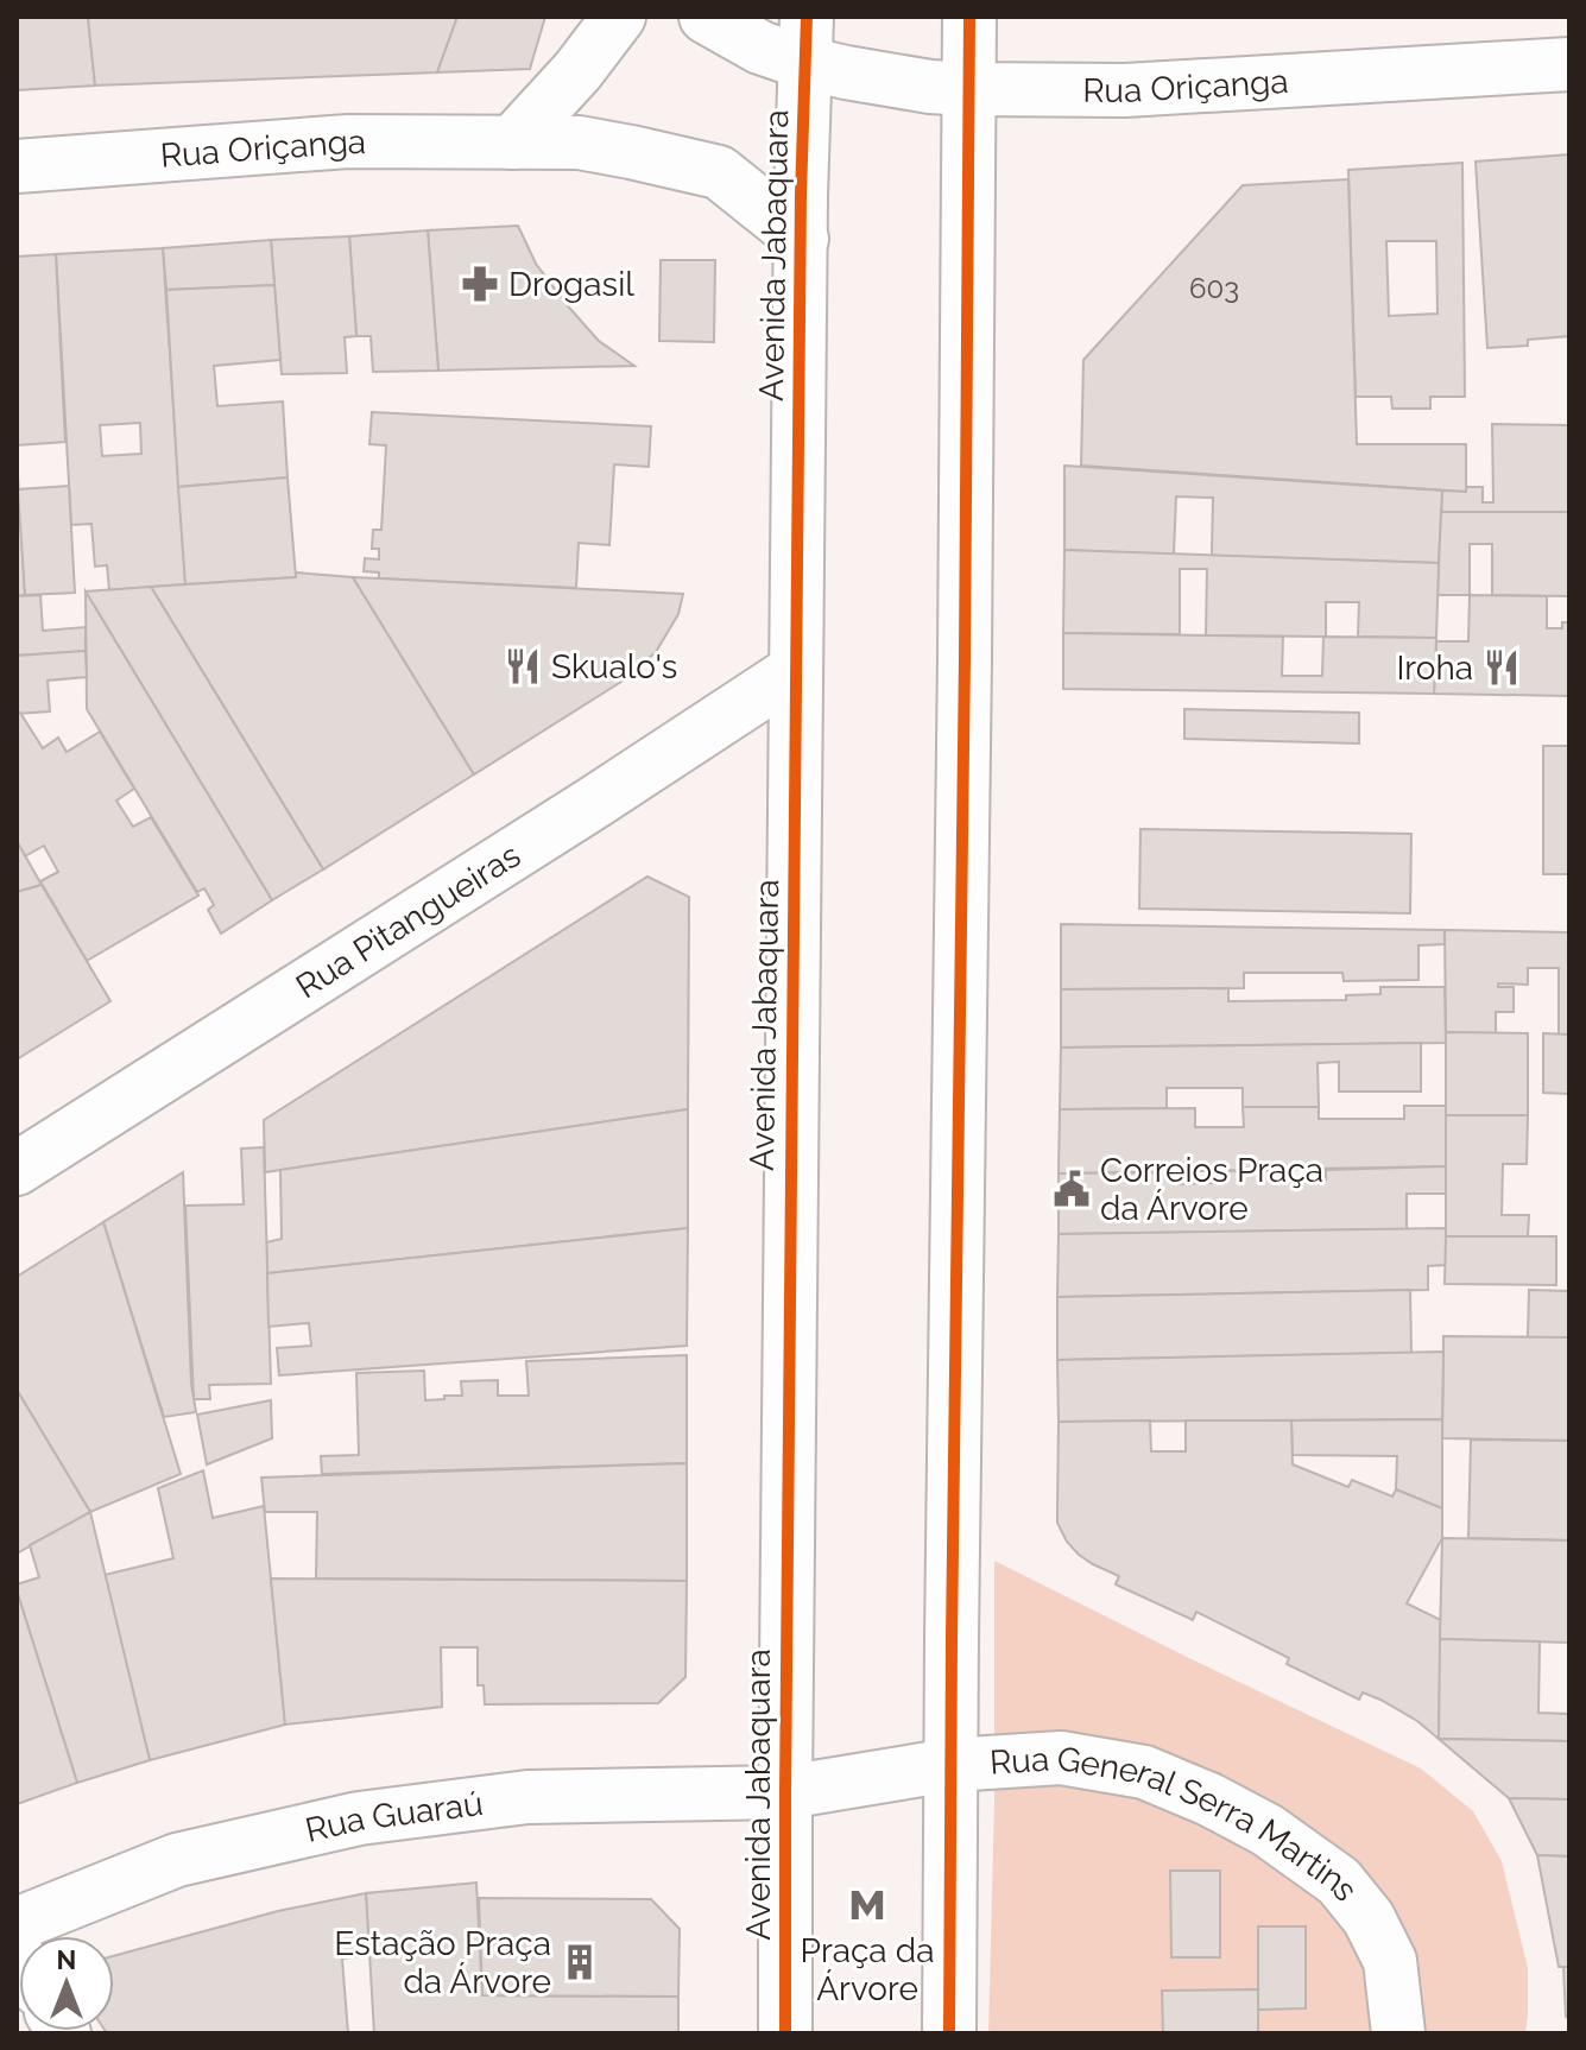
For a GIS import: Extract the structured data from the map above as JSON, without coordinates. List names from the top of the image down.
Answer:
{
  "streets": {
    "street": [
      "Rua Oriçanga",
      "Avenida Jabaquara",
      "Rua Pitangueiras",
      "Rua Guaraú",
      "Rua General Serra Martins"
    ]
  },
  "crossings": [
    ["Rua Oriçanga", "Avenida Jabaquara"],
    ["Avenida Jabaquara", "Rua Pitangueiras"],
    ["Avenida Jabaquara", "Rua Guaraú"],
    ["Avenida Jabaquara", "Rua General Serra Martins"],
    ["Rua Guaraú", "Rua General Serra Martins"]
  ],
  "places": {
    "pharmacy": ["Drogasil"],
    "restaurant": ["Skualo's", "Iroha"],
    "public building": ["Correios Praça da Árvore"],
    "metro station": ["Praça da Árvore"],
    "building": ["Estação Praça da Árvore"]
  },
  "house_numbers": ["603"],
  "north": "top"
}
